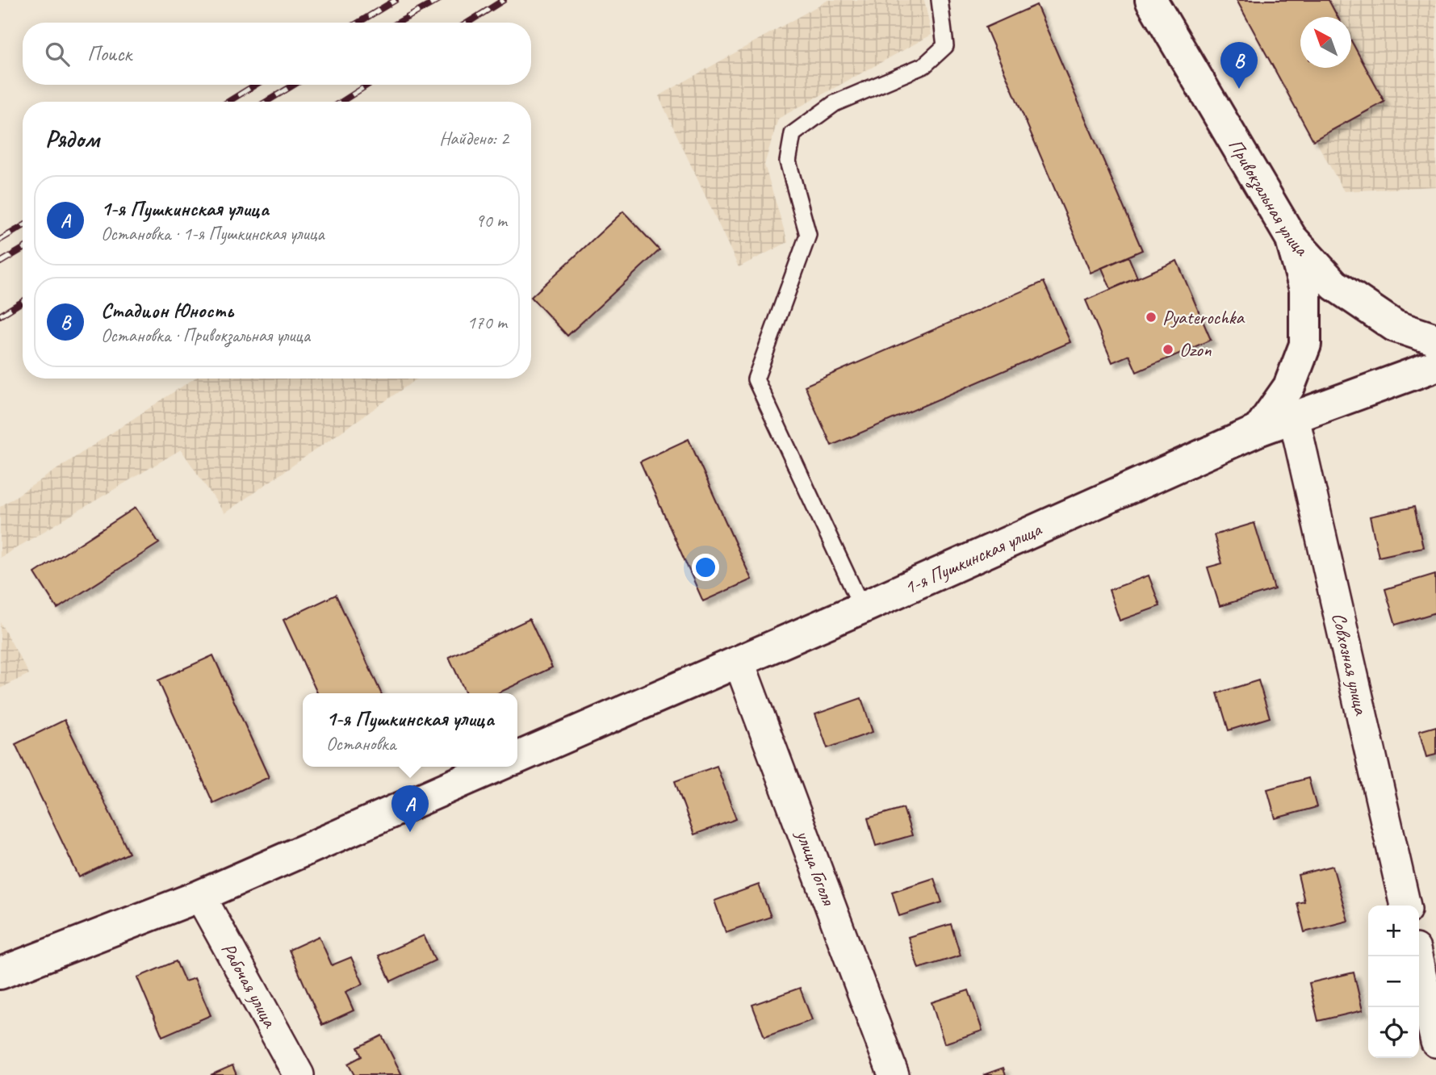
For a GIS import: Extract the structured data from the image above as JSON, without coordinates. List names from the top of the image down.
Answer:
{
  "streets": {
    "main road": ["Привокзальная улица", "1-я Пушкинская улица"],
    "street": ["Совхозная улица", "улица Гоголя", "Рабочая улица"]
  },
  "crossings": [
    ["1-я Пушкинская улица", "Совхозная улица"],
    ["1-я Пушкинская улица", "улица Гоголя"]
  ],
  "places": ["Pyaterochka", "Ozon"],
  "north": "top left",
  "page": {
    "search": "Поиск",
    "pins": ["B", "A"],
    "heading": ["Рядом", "Найдено: 2"],
    "list": [
      {
        "mark": "A",
        "name": "1-я Пушкинская улица",
        "note": "Остановка · 1-я Пушкинская улица",
        "value": "90 m"
      },
      {
        "mark": "B",
        "name": "Стадион Юность",
        "note": "Остановка · Привокзальная улица",
        "value": "170 m"
      }
    ],
    "popup": ["1-я Пушкинская улица", "Остановка"],
    "map_buttons": ["+", "−"]
  }
}
